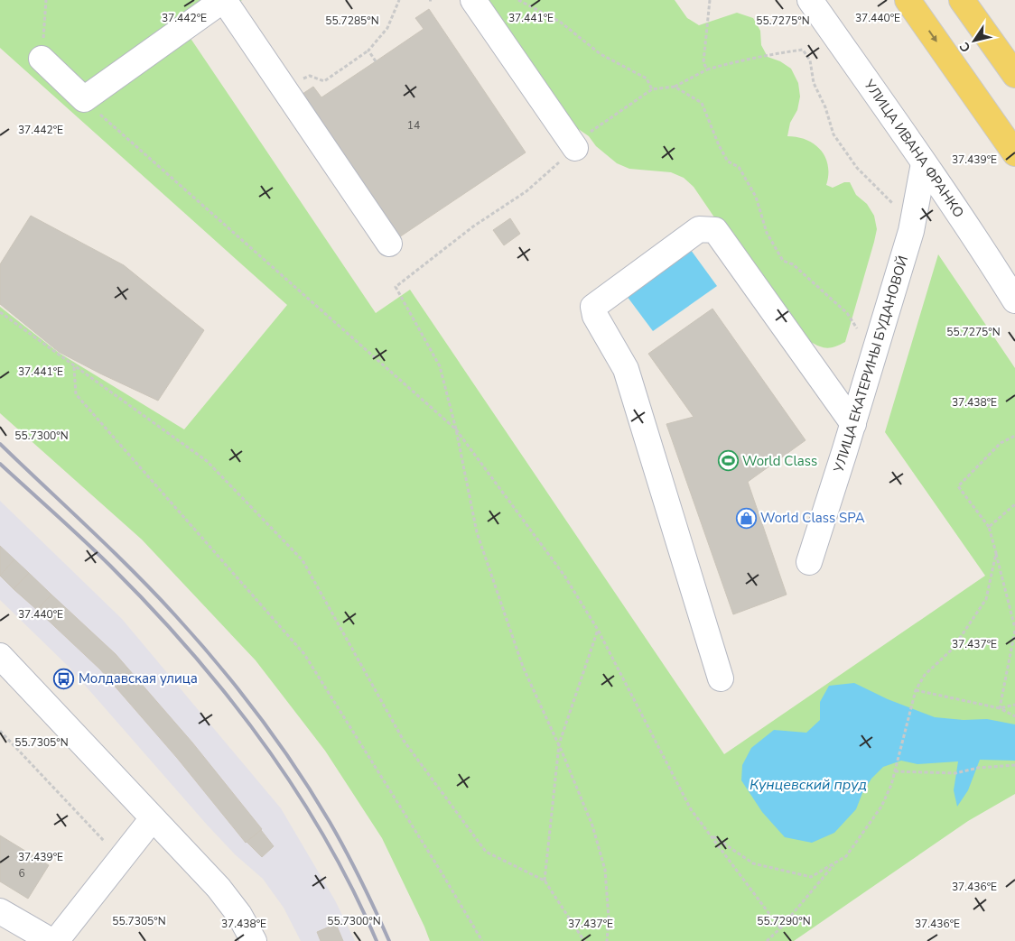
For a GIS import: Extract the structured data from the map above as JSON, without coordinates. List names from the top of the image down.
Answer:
{
  "streets": {
    "street": ["УЛИЦА ИВАНА ФРАНКО", "УЛИЦА ЕКАТЕРИНЫ БУДАНОВОЙ"]
  },
  "crossings": [
    ["УЛИЦА ИВАНА ФРАНКО", "УЛИЦА ЕКАТЕРИНЫ БУДАНОВОЙ"]
  ],
  "water": ["Кунцевский пруд"],
  "places": {
    "sports": ["World Class"],
    "shop": ["World Class SPA"],
    "bus stop": ["Молдавская улица"]
  },
  "house_numbers": ["14", "6"],
  "north": "bottom left",
  "coordinates": [
    "37.442°E",
    "37.441°E",
    "37.440°E",
    "55.7275°N",
    "55.7285°N",
    "37.439°E",
    "37.438°E",
    "55.7300°N",
    "37.437°E",
    "55.7305°N",
    "37.436°E",
    "55.7290°N"
  ]
}
